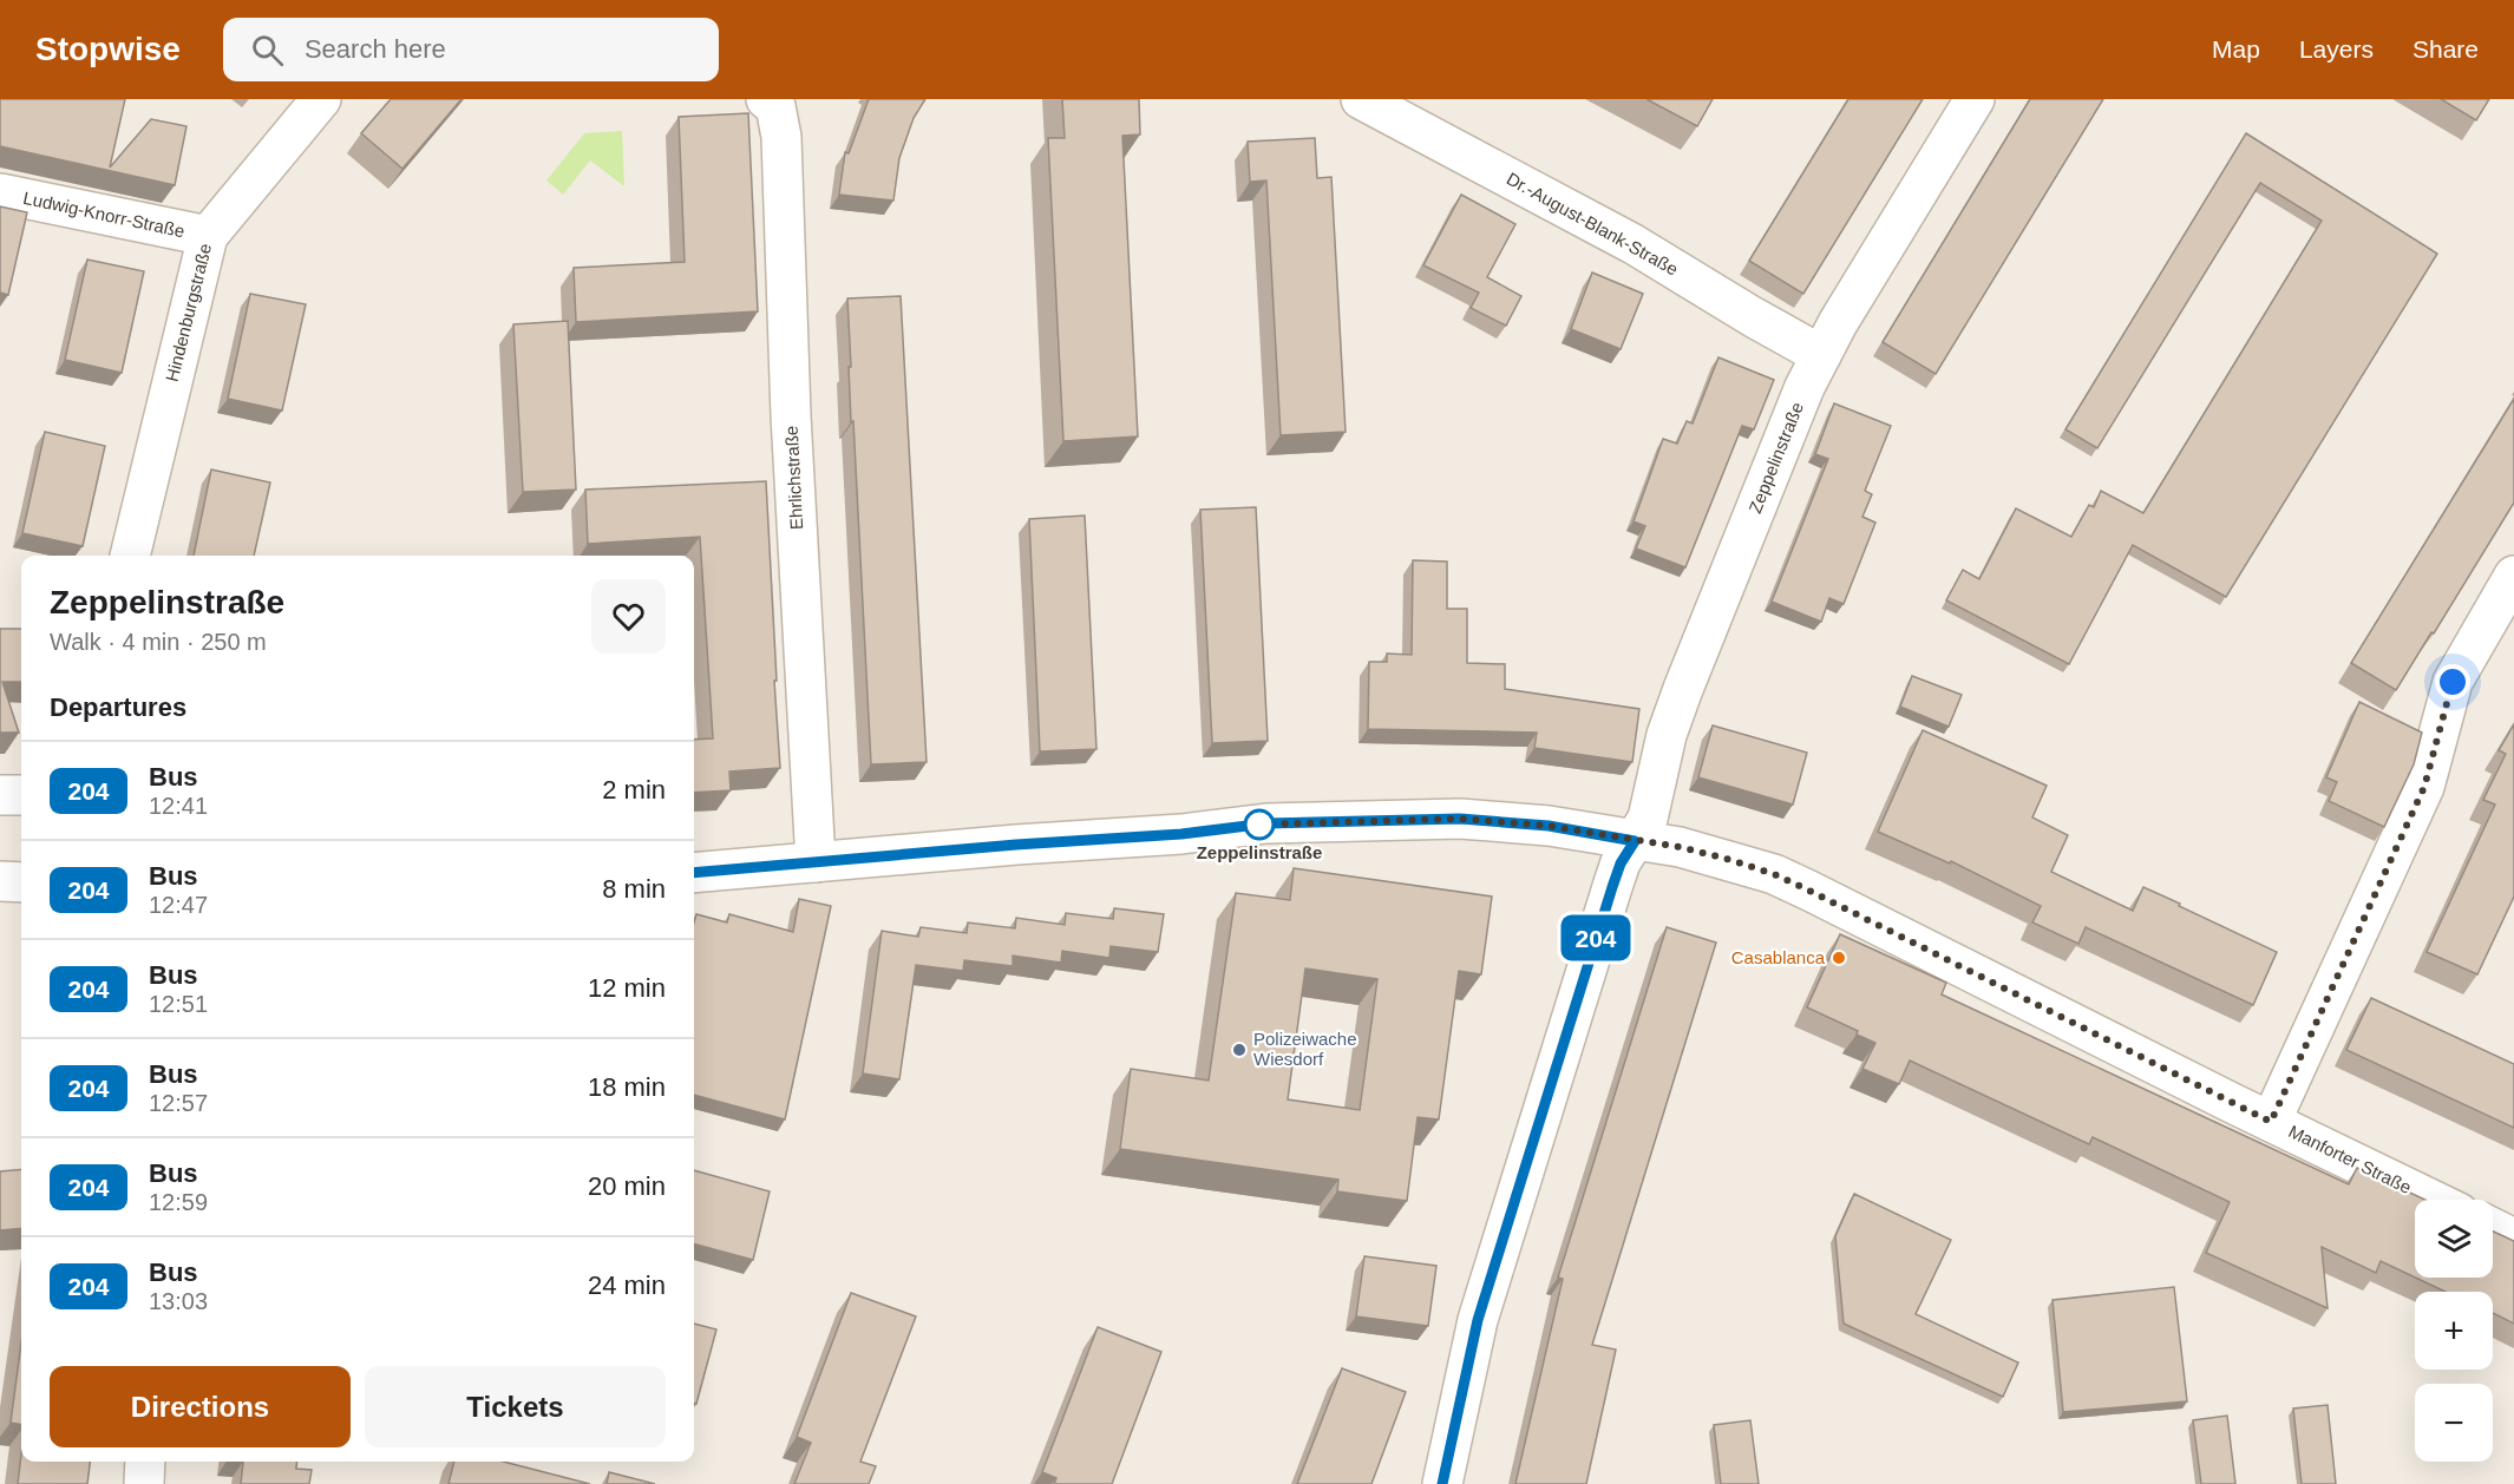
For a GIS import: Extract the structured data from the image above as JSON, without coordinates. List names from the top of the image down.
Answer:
{
  "streets": {
    "street": [
      "Ludwig-Knorr-Straße",
      "Dr.-August-Blank-Straße",
      "Hindenburgstraße",
      "Zeppelinstraße",
      "Ehrlichstraße",
      "Manforter Straße"
    ]
  },
  "crossings": [
    ["Ludwig-Knorr-Straße", "Hindenburgstraße"],
    ["Dr.-August-Blank-Straße", "Zeppelinstraße"],
    ["Zeppelinstraße", "Manforter Straße"],
    ["Ehrlichstraße", "Manforter Straße"]
  ],
  "places": ["Zeppelinstraße", "Casablanca", "Polizeiwache Wiesdorf"],
  "lines": ["bus line 204"],
  "page": {
    "header": "Stopwise",
    "search": "Search here",
    "nav": ["Map", "Layers", "Share"],
    "on_map": "204",
    "heading": [
      ["Zeppelinstraße", "Walk · 4 min · 250 m"],
      "Departures"
    ],
    "list": [
      {
        "mark": "204",
        "name": "Bus",
        "note": "12:41",
        "value": "2 min"
      },
      {
        "mark": "204",
        "name": "Bus",
        "note": "12:47",
        "value": "8 min"
      },
      {
        "mark": "204",
        "name": "Bus",
        "note": "12:51",
        "value": "12 min"
      },
      {
        "mark": "204",
        "name": "Bus",
        "note": "12:57",
        "value": "18 min"
      },
      {
        "mark": "204",
        "name": "Bus",
        "note": "12:59",
        "value": "20 min"
      },
      {
        "mark": "204",
        "name": "Bus",
        "note": "13:03",
        "value": "24 min"
      }
    ],
    "map_buttons": ["+", "−"],
    "buttons": ["Directions", "Tickets"]
  }
}
